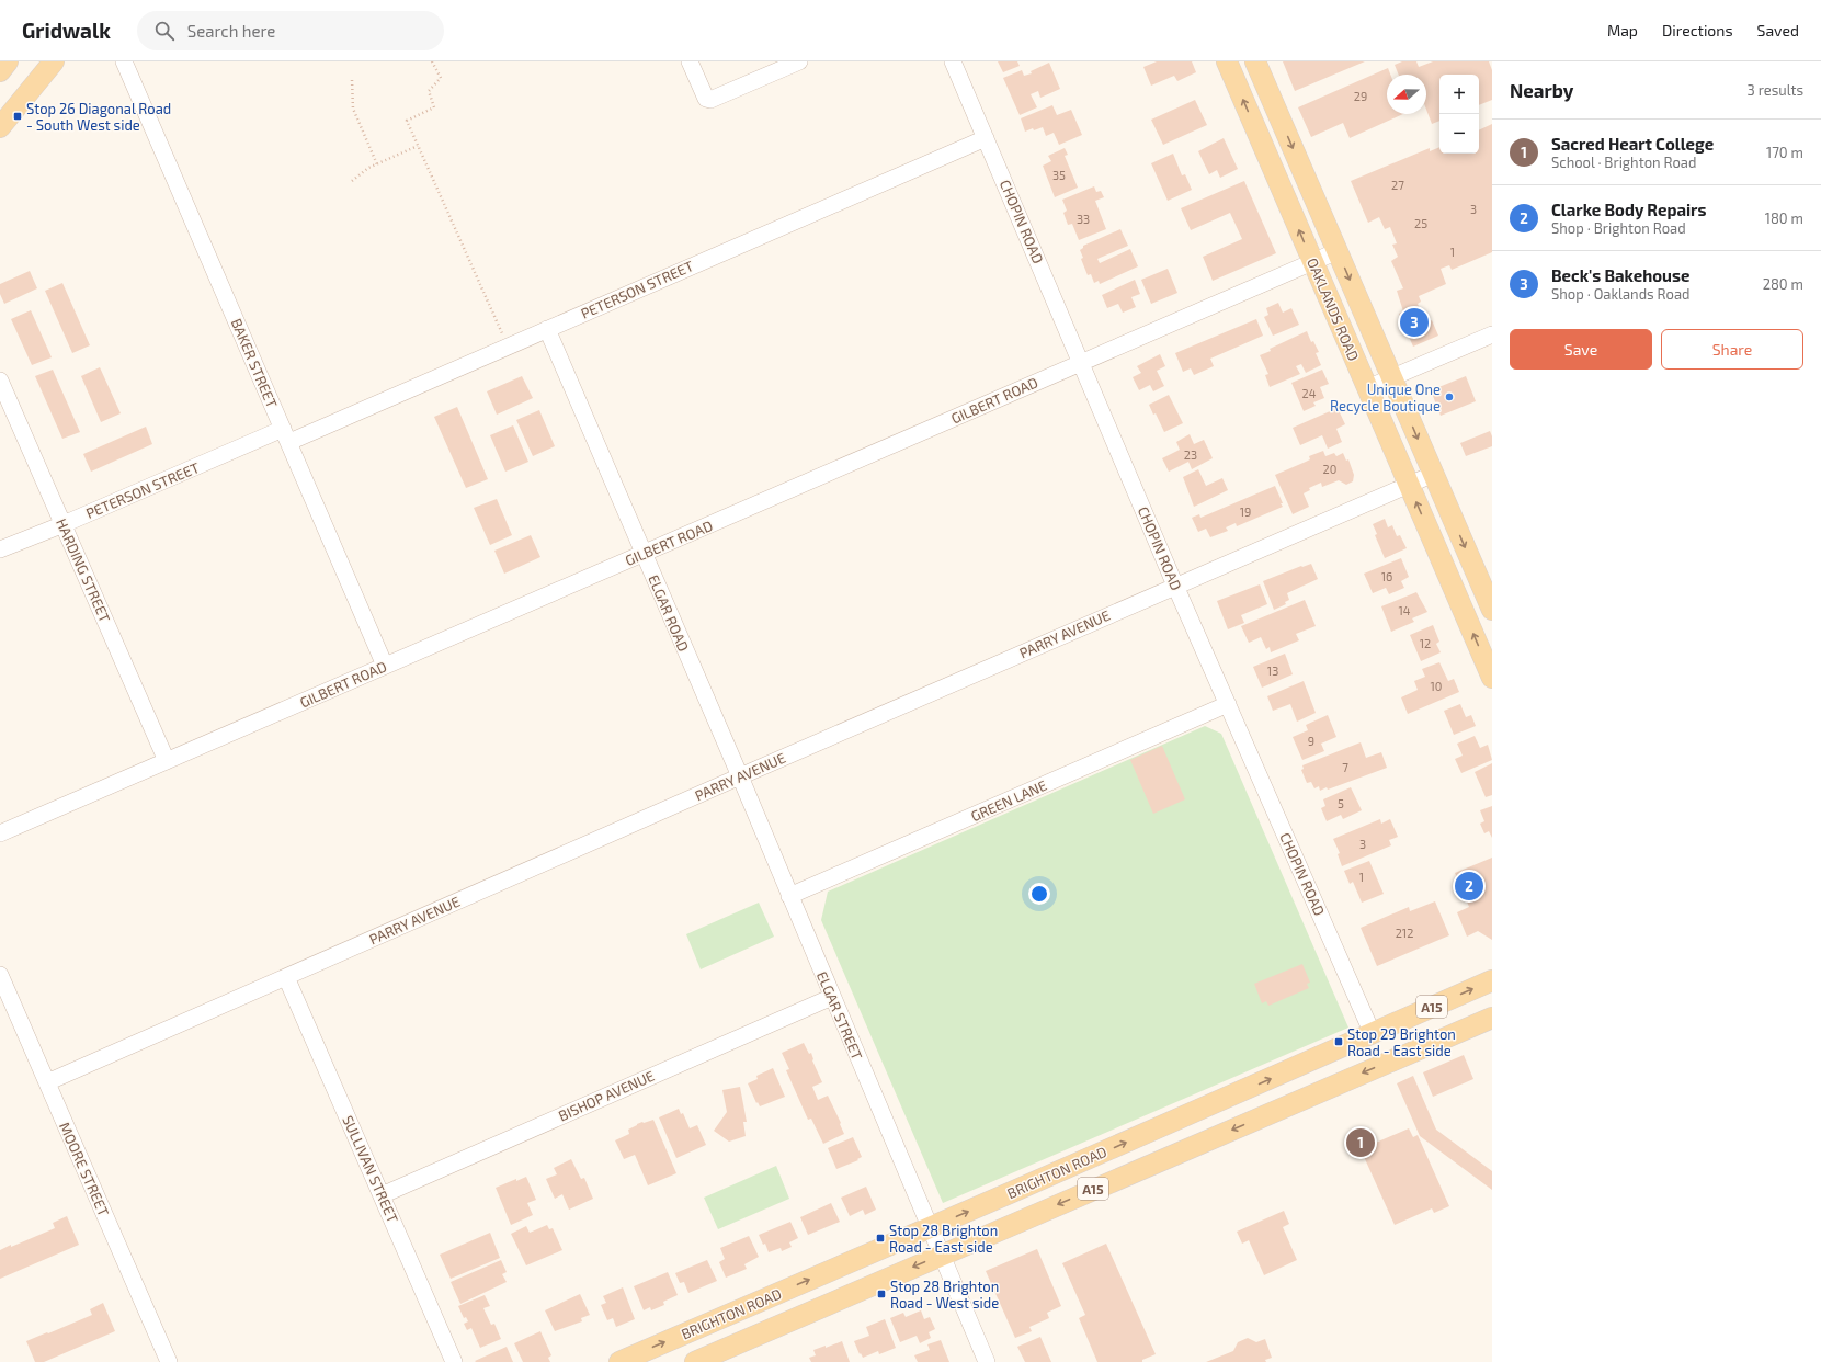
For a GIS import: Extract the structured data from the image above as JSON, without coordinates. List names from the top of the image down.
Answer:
{
  "streets": {
    "main road": ["OAKLANDS ROAD", "A15", "BRIGHTON ROAD"],
    "street": [
      "CHOPIN ROAD",
      "PETERSON STREET",
      "BAKER STREET",
      "GILBERT ROAD",
      "HARDING STREET",
      "ELGAR ROAD",
      "PARRY AVENUE",
      "GREEN LANE",
      "ELGAR STREET",
      "BISHOP AVENUE",
      "MOORE STREET",
      "SULLIVAN STREET"
    ]
  },
  "crossings": [
    ["CHOPIN ROAD", "PETERSON STREET"],
    ["CHOPIN ROAD", "GILBERT ROAD"],
    ["CHOPIN ROAD", "PARRY AVENUE"],
    ["CHOPIN ROAD", "GREEN LANE"],
    ["CHOPIN ROAD", "BRIGHTON ROAD"],
    ["PETERSON STREET", "BAKER STREET"],
    ["PETERSON STREET", "HARDING STREET"],
    ["PETERSON STREET", "ELGAR ROAD"],
    ["OAKLANDS ROAD", "GILBERT ROAD"],
    ["OAKLANDS ROAD", "PARRY AVENUE"],
    ["BAKER STREET", "GILBERT ROAD"],
    ["GILBERT ROAD", "HARDING STREET"],
    ["GILBERT ROAD", "ELGAR ROAD"],
    ["ELGAR ROAD", "PARRY AVENUE"],
    ["ELGAR ROAD", "ELGAR STREET"],
    ["PARRY AVENUE", "ELGAR STREET"],
    ["PARRY AVENUE", "MOORE STREET"],
    ["PARRY AVENUE", "SULLIVAN STREET"],
    ["GREEN LANE", "ELGAR STREET"],
    ["ELGAR STREET", "BISHOP AVENUE"],
    ["ELGAR STREET", "BRIGHTON ROAD"],
    ["BISHOP AVENUE", "SULLIVAN STREET"]
  ],
  "places": {
    "transit": [
      "Stop 26 Diagonal Road - South West side",
      "Stop 29 Brighton Road - East side",
      "Stop 28 Brighton Road - East side",
      "Stop 28 Brighton Road - West side"
    ],
    "other": ["Unique One Recycle Boutique"]
  },
  "house_numbers": [
    "29",
    "35",
    "27",
    "3",
    "33",
    "25",
    "1",
    "24",
    "23",
    "20",
    "19",
    "16",
    "14",
    "12",
    "13",
    "10",
    "9",
    "7",
    "5",
    "3",
    "1",
    "212"
  ],
  "north": "left",
  "page": {
    "header": "Gridwalk",
    "search": "Search here",
    "nav": ["Map", "Directions", "Saved"],
    "heading": ["Nearby", "3 results"],
    "map_buttons": ["+", "−"],
    "list": [
      {
        "mark": "1",
        "name": "Sacred Heart College",
        "note": "School · Brighton Road",
        "value": "170 m"
      },
      {
        "mark": "2",
        "name": "Clarke Body Repairs",
        "note": "Shop · Brighton Road",
        "value": "180 m"
      },
      {
        "mark": "3",
        "name": "Beck's Bakehouse",
        "note": "Shop · Oaklands Road",
        "value": "280 m"
      }
    ],
    "pins": ["3", "2", "1"],
    "buttons": ["Save", "Share"]
  }
}
